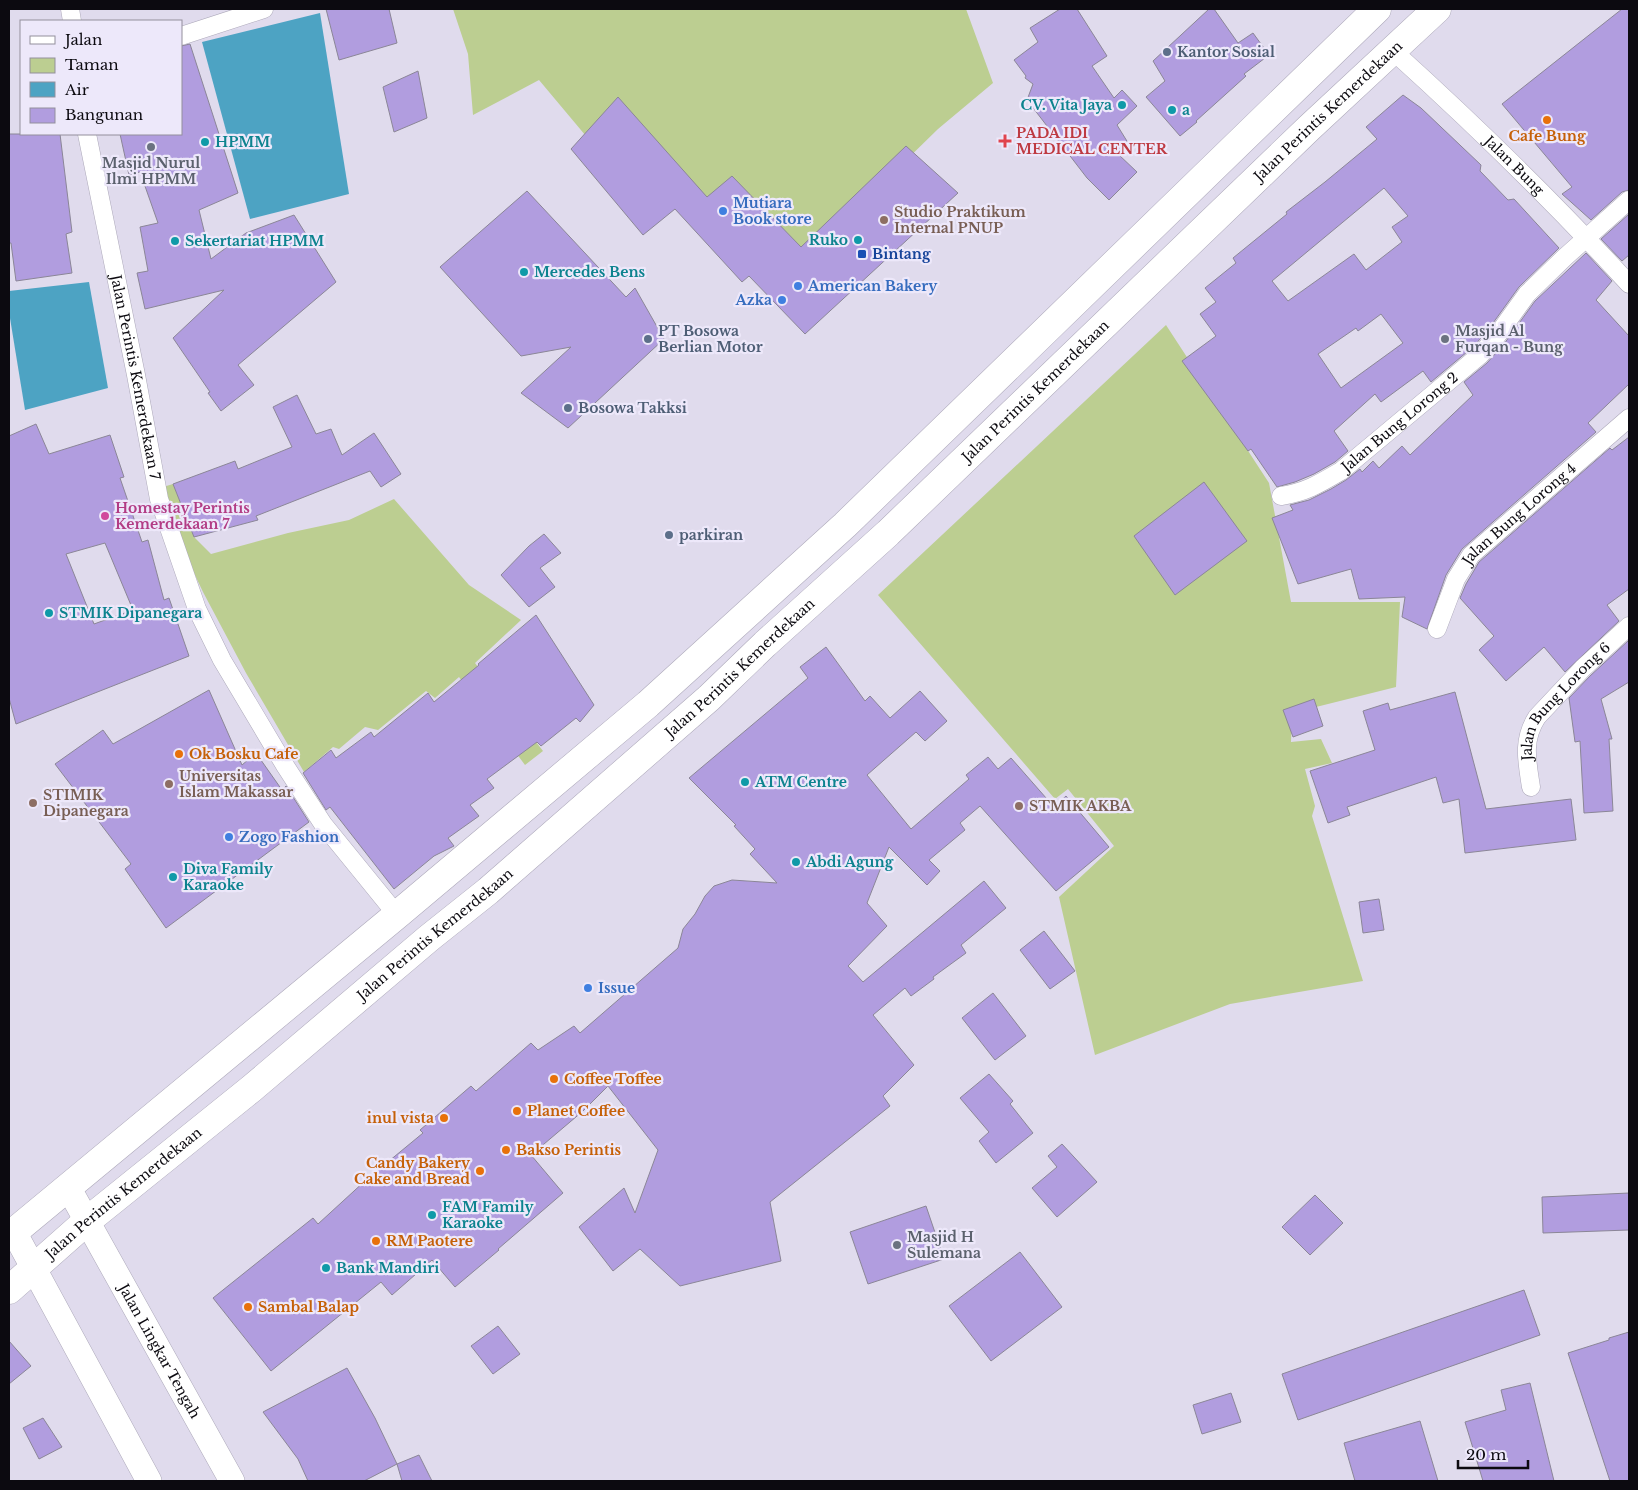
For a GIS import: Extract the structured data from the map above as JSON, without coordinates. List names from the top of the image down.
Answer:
{
  "streets": {
    "highway": ["Jalan Perintis Kemerdekaan"],
    "main road": ["Jalan Lingkar Tengah"],
    "street": [
      "Jalan Bung",
      "Jalan Perintis Kemerdekaan 7",
      "Jalan Bung Lorong 2",
      "Jalan Bung Lorong 4",
      "Jalan Bung Lorong 6"
    ]
  },
  "crossings": [
    ["Jalan Perintis Kemerdekaan", "Jalan Bung"],
    ["Jalan Perintis Kemerdekaan", "Jalan Lingkar Tengah"],
    ["Jalan Bung", "Jalan Bung Lorong 2"]
  ],
  "places": {
    "other": [
      "Kantor Sosial",
      "CV. Vita Jaya",
      "a",
      "Cafe Bung",
      "HPMM",
      "Masjid Nurul Ilmi HPMM",
      "Mutiara Book store",
      "Studio Praktikum Internal PNUP",
      "Ruko",
      "Sekertariat HPMM",
      "Mercedes Bens",
      "American Bakery",
      "Azka",
      "PT Bosowa Berlian Motor",
      "Masjid Al Furqan - Bung",
      "Bosowa Takksi",
      "Homestay Perintis Kemerdekaan 7",
      "parkiran",
      "STMIK Dipanegara",
      "Ok Bosku Cafe",
      "ATM Centre",
      "Universitas Islam Makassar",
      "STIMIK Dipanegara",
      "STMIK AKBA",
      "Zogo Fashion",
      "Abdi Agung",
      "Diva Family Karaoke",
      "Issue",
      "Coffee Toffee",
      "Planet Coffee",
      "inul vista",
      "Bakso Perintis",
      "Candy Bakery Cake and Bread",
      "FAM Family Karaoke",
      "RM Paotere",
      "Masjid H Sulemana",
      "Bank Mandiri",
      "Sambal Balap"
    ],
    "health": ["PADA IDI MEDICAL CENTER"],
    "transit": ["Bintang"]
  },
  "legend": [
    "Jalan",
    "Taman",
    "Air",
    "Bangunan"
  ],
  "scale_bar": "20 m"
}
